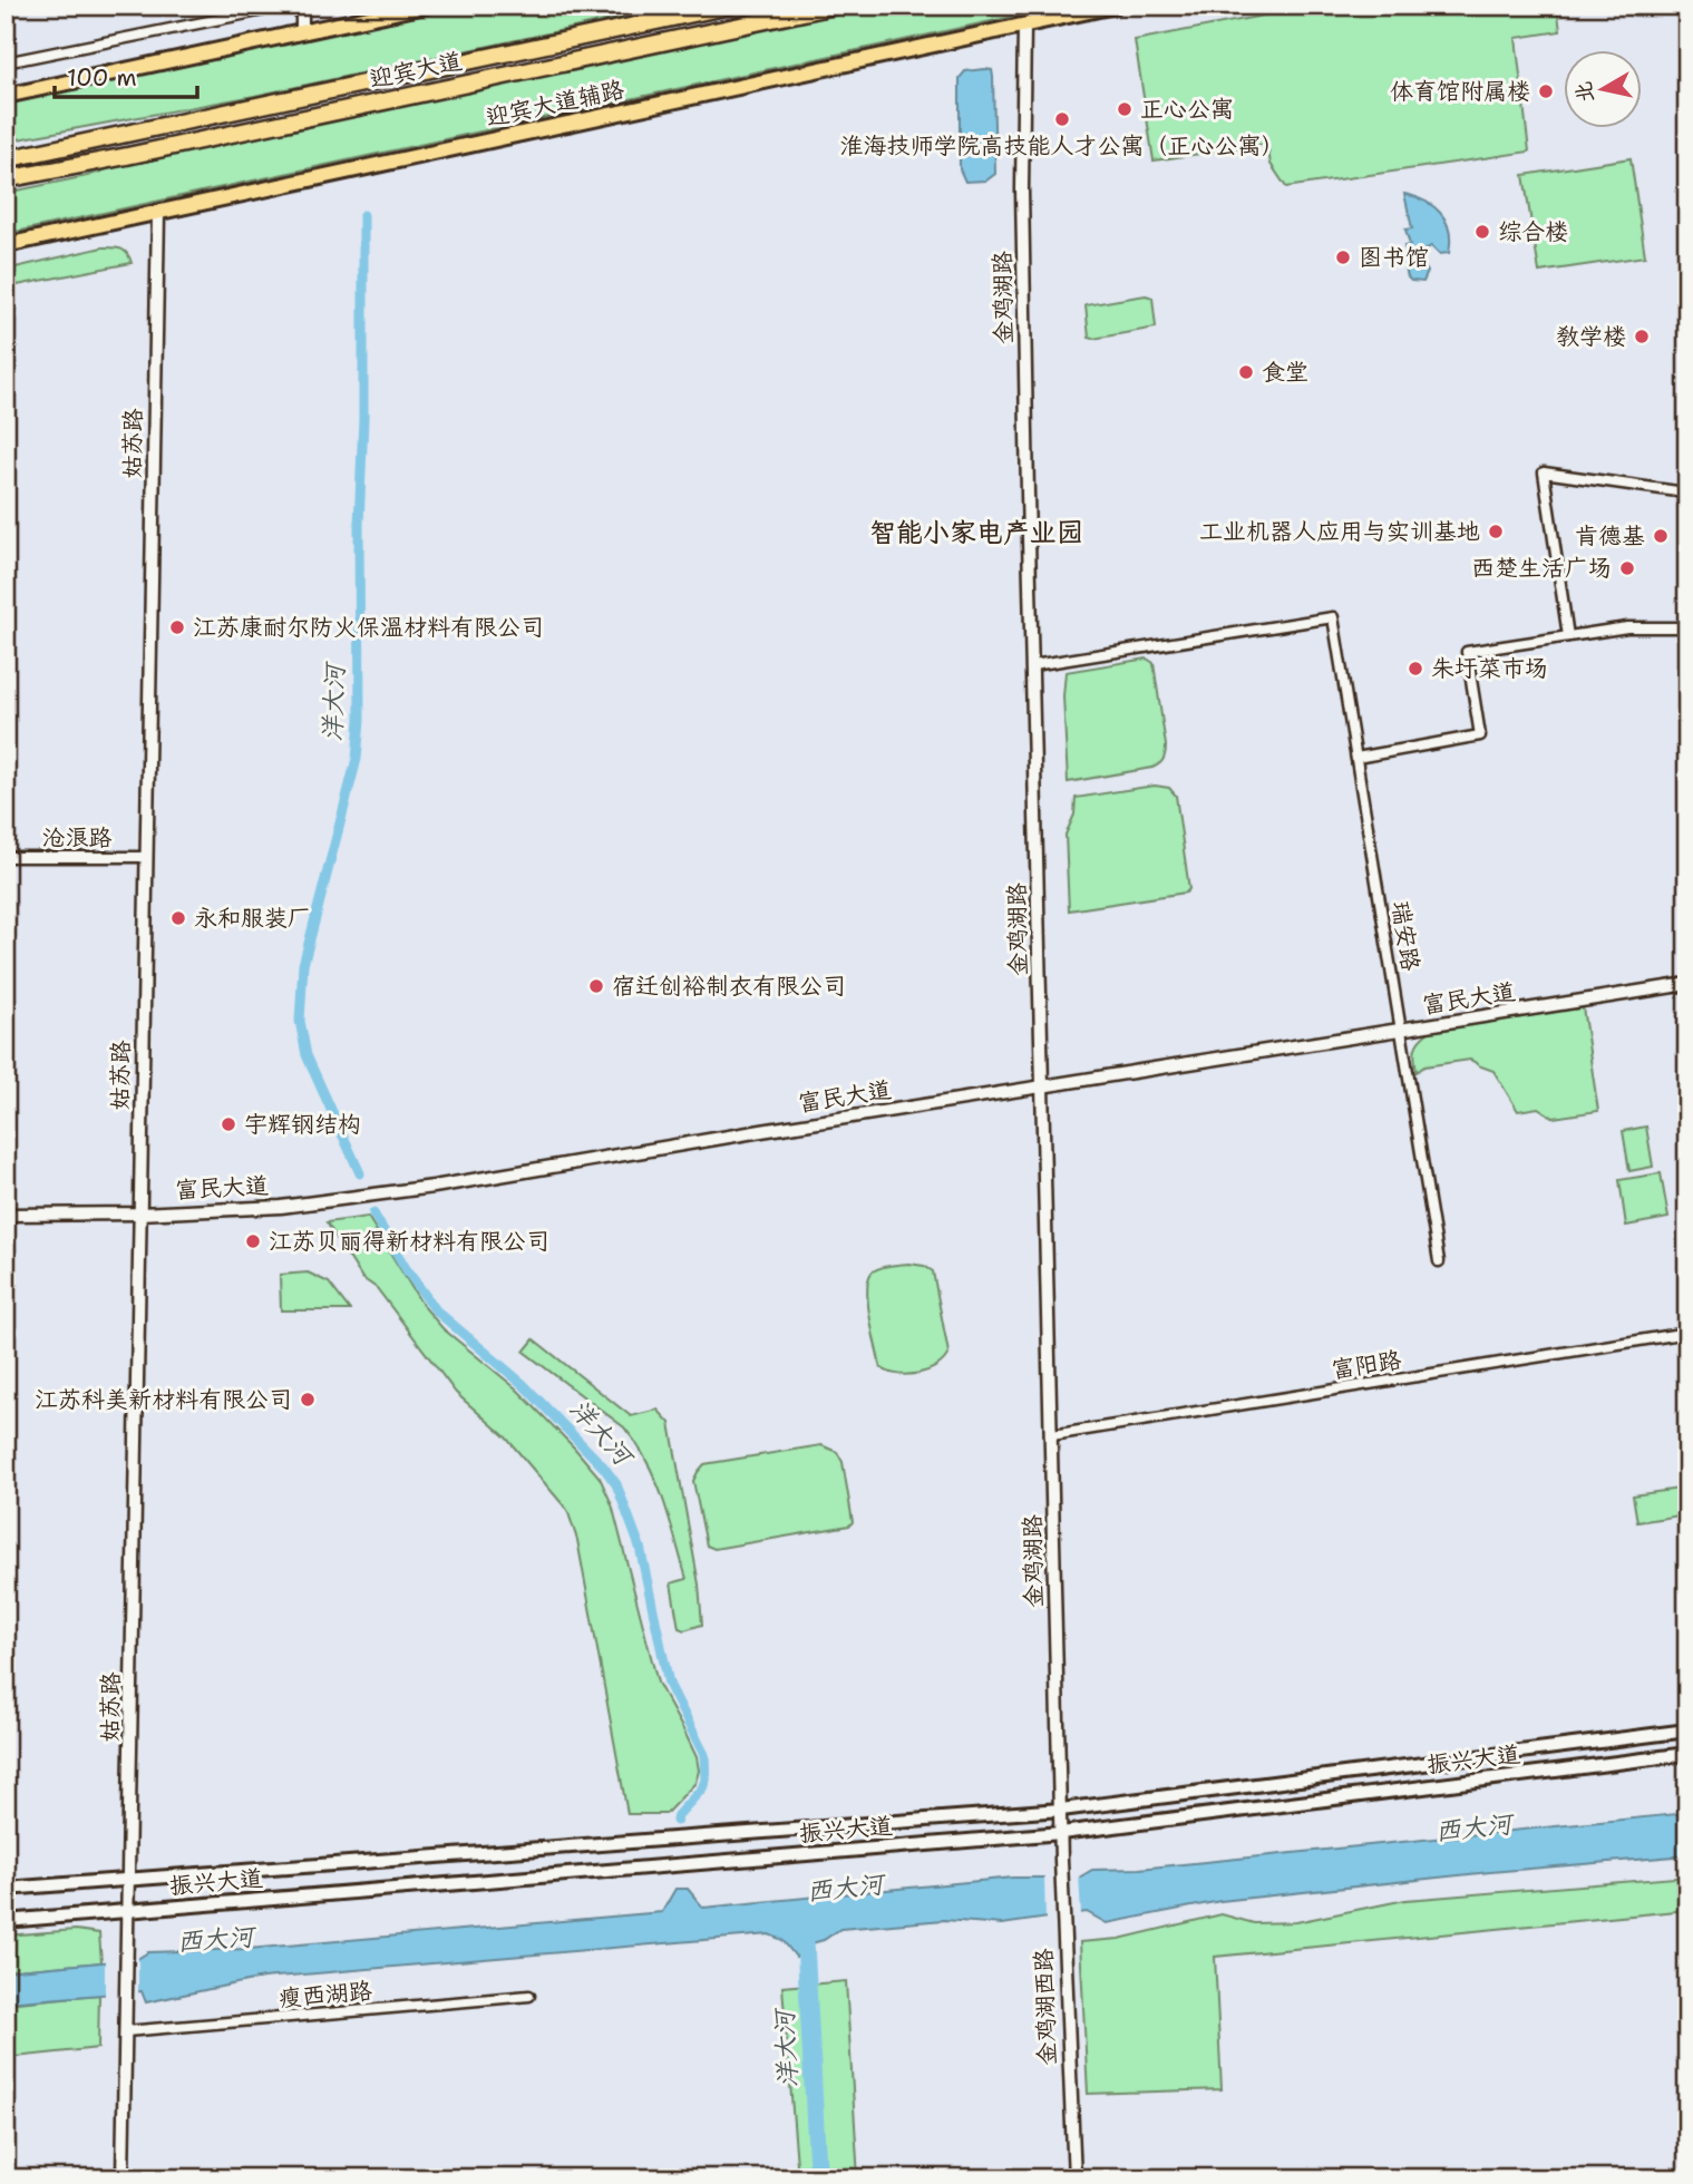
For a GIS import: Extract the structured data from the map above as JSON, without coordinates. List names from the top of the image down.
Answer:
{
  "streets": {
    "highway": ["迎宾大道"],
    "main road": ["迎宾大道辅路", "振兴大道"],
    "street": [
      "金鸡湖路",
      "姑苏路",
      "沧浪路",
      "瑞安路",
      "富民大道",
      "富阳路",
      "瘦西湖路",
      "金鸡湖西路"
    ]
  },
  "crossings": [
    ["迎宾大道辅路", "金鸡湖路"],
    ["迎宾大道辅路", "姑苏路"],
    ["金鸡湖路", "瑞安路"],
    ["金鸡湖路", "富民大道"],
    ["金鸡湖路", "富阳路"],
    ["金鸡湖路", "振兴大道"],
    ["金鸡湖路", "金鸡湖西路"],
    ["姑苏路", "沧浪路"],
    ["姑苏路", "富民大道"],
    ["姑苏路", "振兴大道"],
    ["姑苏路", "瘦西湖路"],
    ["瑞安路", "富民大道"],
    ["振兴大道", "金鸡湖西路"]
  ],
  "districts": ["智能小家电产业园"],
  "water": ["洋大河", "西大河"],
  "places": [
    "体育馆附属楼",
    "正心公寓",
    "淮海技师学院高技能人才公寓（正心公寓）",
    "综合楼",
    "图书馆",
    "教学楼",
    "食堂",
    "工业机器人应用与实训基地",
    "肯德基",
    "西楚生活广场",
    "江苏康耐尔防火保温材料有限公司",
    "朱圩菜市场",
    "永和服装厂",
    "宿迁创裕制衣有限公司",
    "宇辉钢结构",
    "江苏贝丽得新材料有限公司",
    "江苏科美新材料有限公司"
  ],
  "scale_bar": "100 m",
  "north": "left"
}
